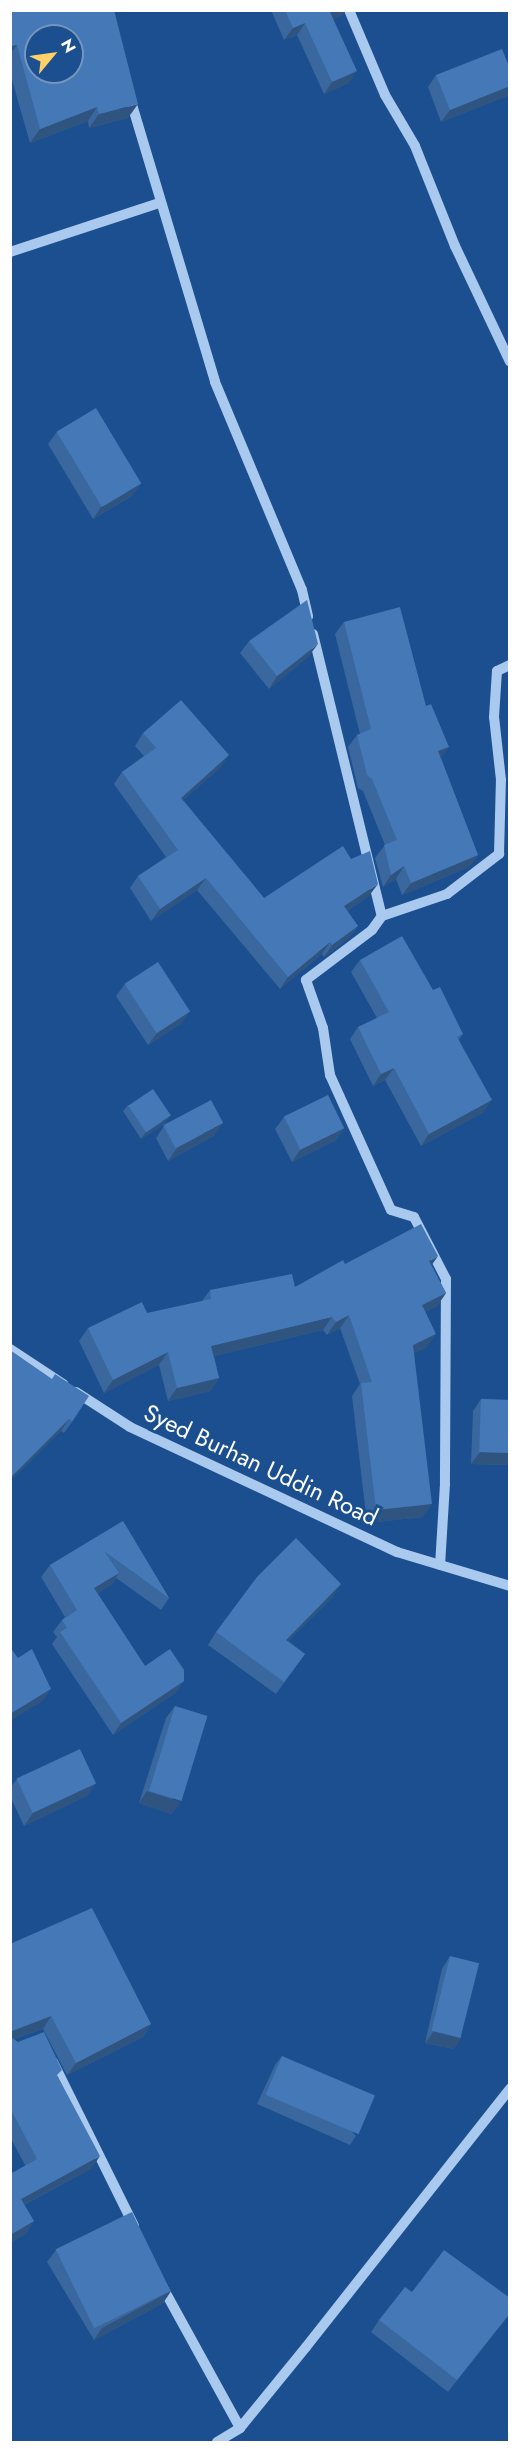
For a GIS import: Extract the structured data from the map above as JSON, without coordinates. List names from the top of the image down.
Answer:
{
  "streets": {
    "street": ["Syed Burhan Uddin Road"]
  },
  "north": "top right"
}
